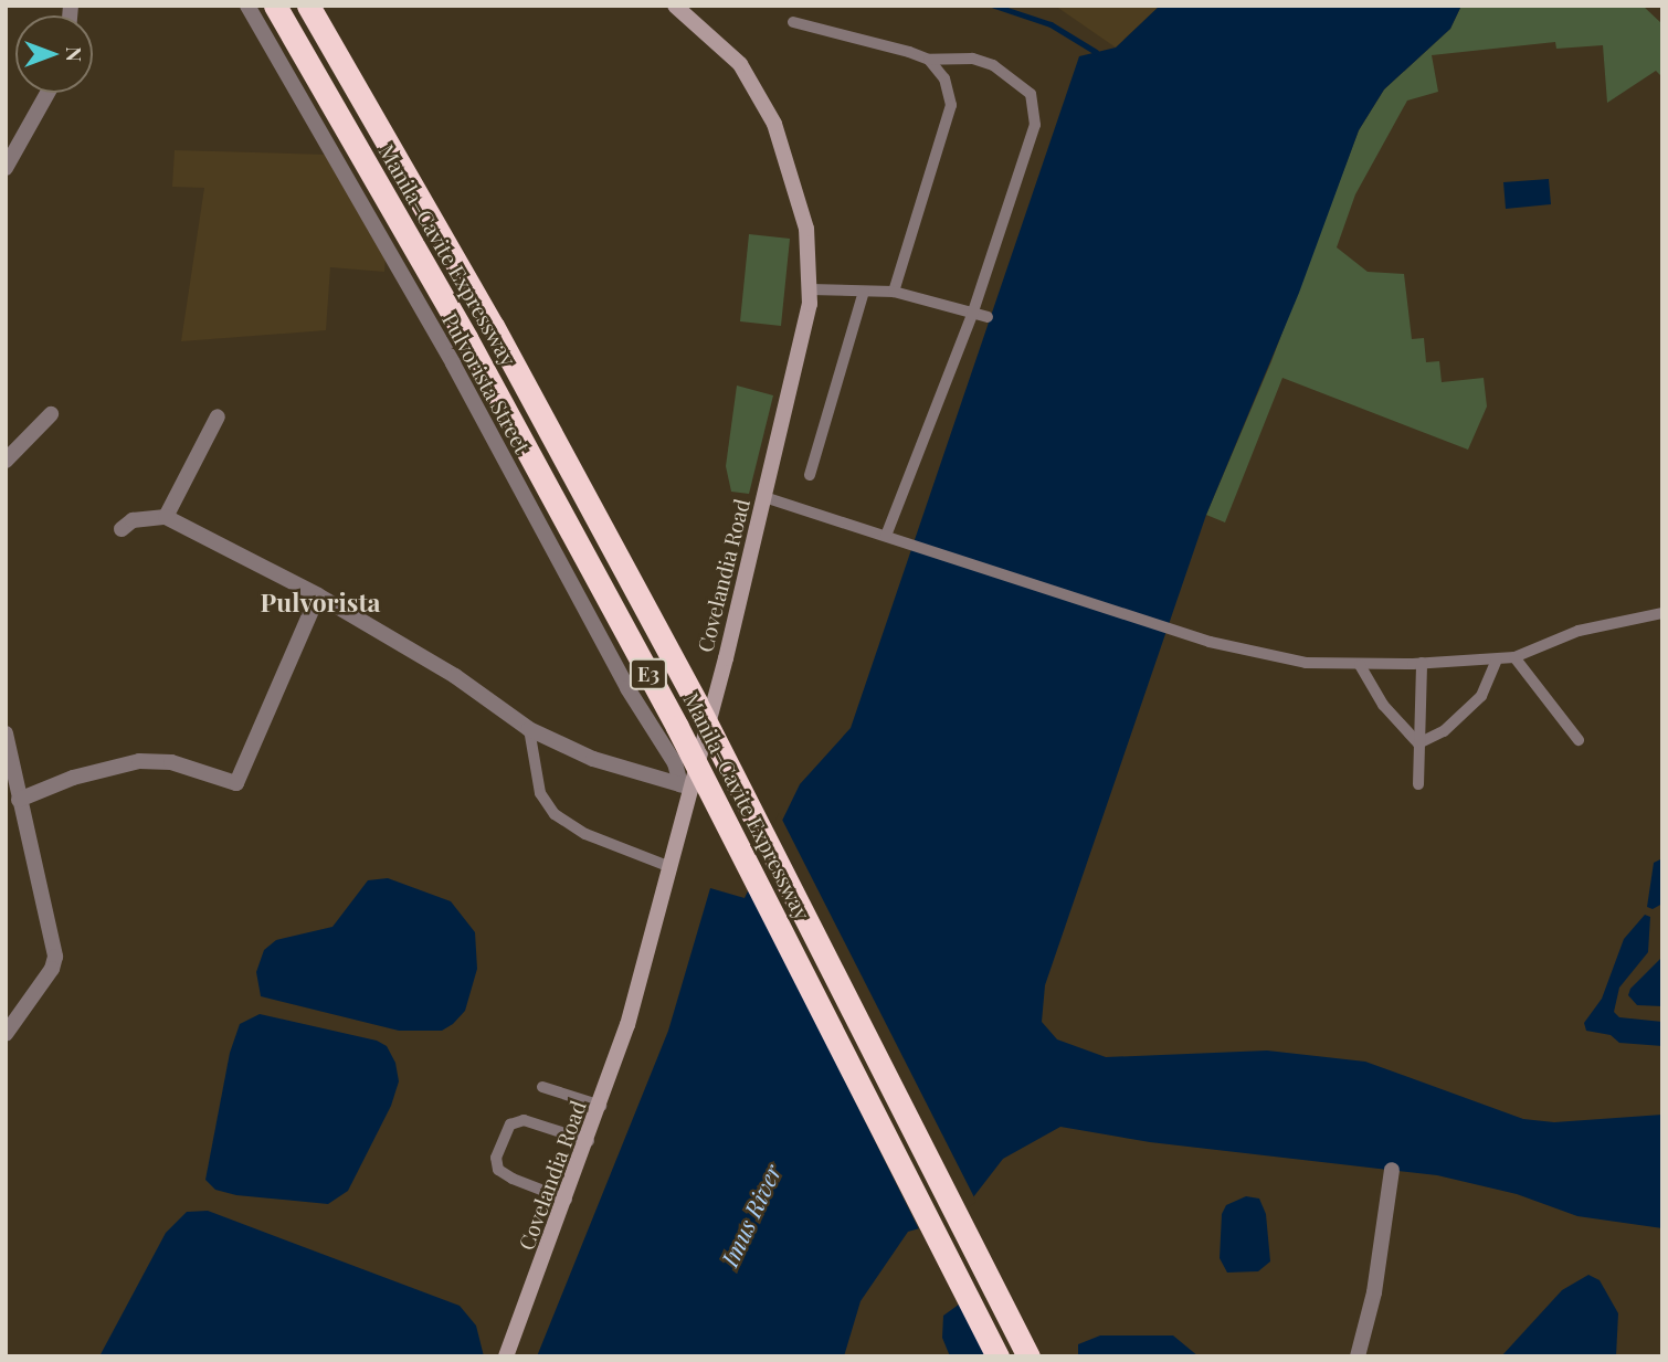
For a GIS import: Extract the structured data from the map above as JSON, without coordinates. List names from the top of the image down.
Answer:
{
  "streets": {
    "highway": ["Manila–Cavite Expressway", "E3"],
    "main road": ["Covelandia Road"],
    "street": ["Pulvorista Street"]
  },
  "crossings": [
    ["Pulvorista Street", "Covelandia Road"]
  ],
  "districts": ["Pulvorista"],
  "water": ["Imus River"],
  "north": "right"
}
